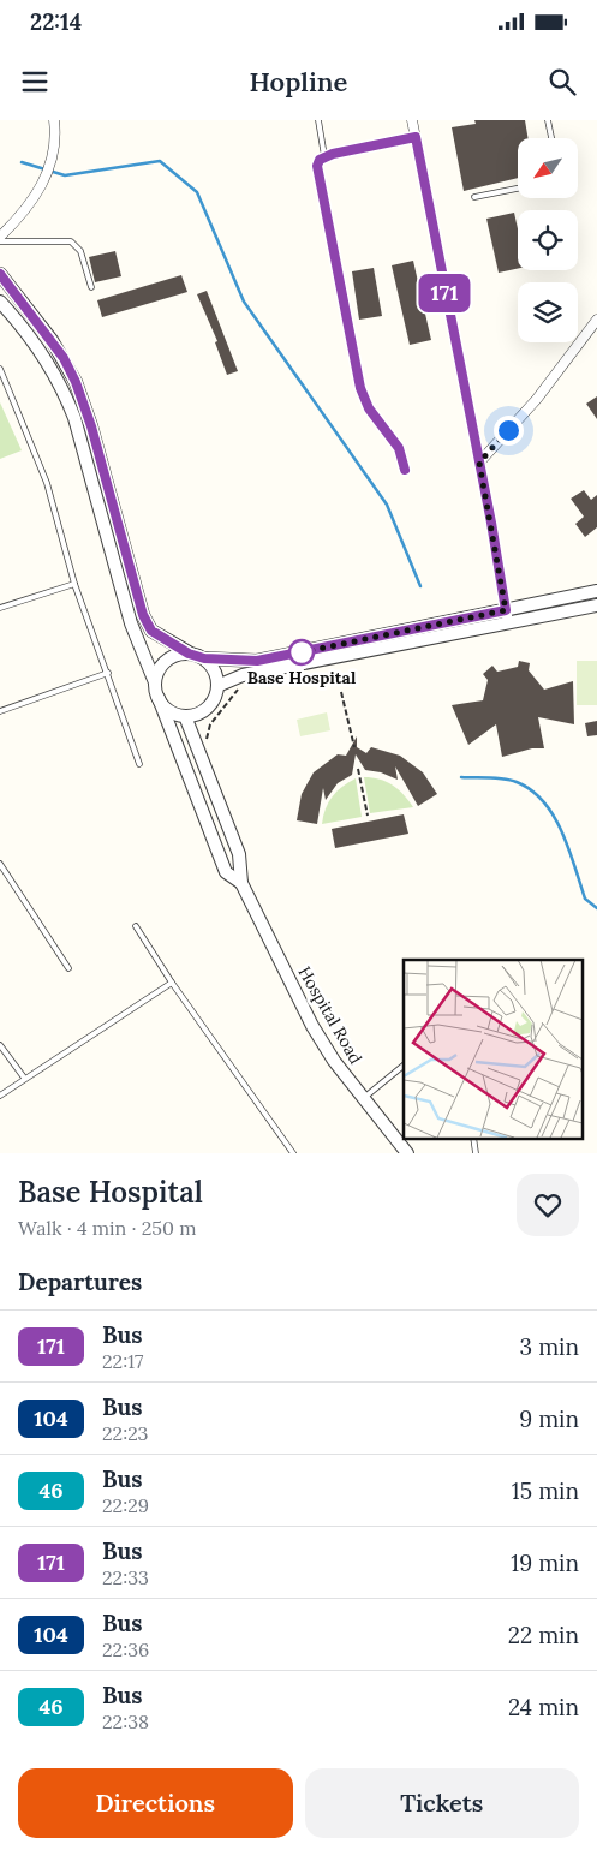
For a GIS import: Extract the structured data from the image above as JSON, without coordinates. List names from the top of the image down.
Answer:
{
  "streets": {
    "street": ["Hospital Road"]
  },
  "places": ["Base Hospital"],
  "lines": ["bus line 171"],
  "north": "bottom left",
  "page": {
    "status": "22:14",
    "header": "Hopline",
    "on_map": "171",
    "heading": [
      ["Base Hospital", "Walk · 4 min · 250 m"],
      "Departures"
    ],
    "list": [
      {
        "mark": "171",
        "name": "Bus",
        "note": "22:17",
        "value": "3 min"
      },
      {
        "mark": "104",
        "name": "Bus",
        "note": "22:23",
        "value": "9 min"
      },
      {
        "mark": "46",
        "name": "Bus",
        "note": "22:29",
        "value": "15 min"
      },
      {
        "mark": "171",
        "name": "Bus",
        "note": "22:33",
        "value": "19 min"
      },
      {
        "mark": "104",
        "name": "Bus",
        "note": "22:36",
        "value": "22 min"
      },
      {
        "mark": "46",
        "name": "Bus",
        "note": "22:38",
        "value": "24 min"
      }
    ],
    "buttons": ["Directions", "Tickets"]
  }
}
